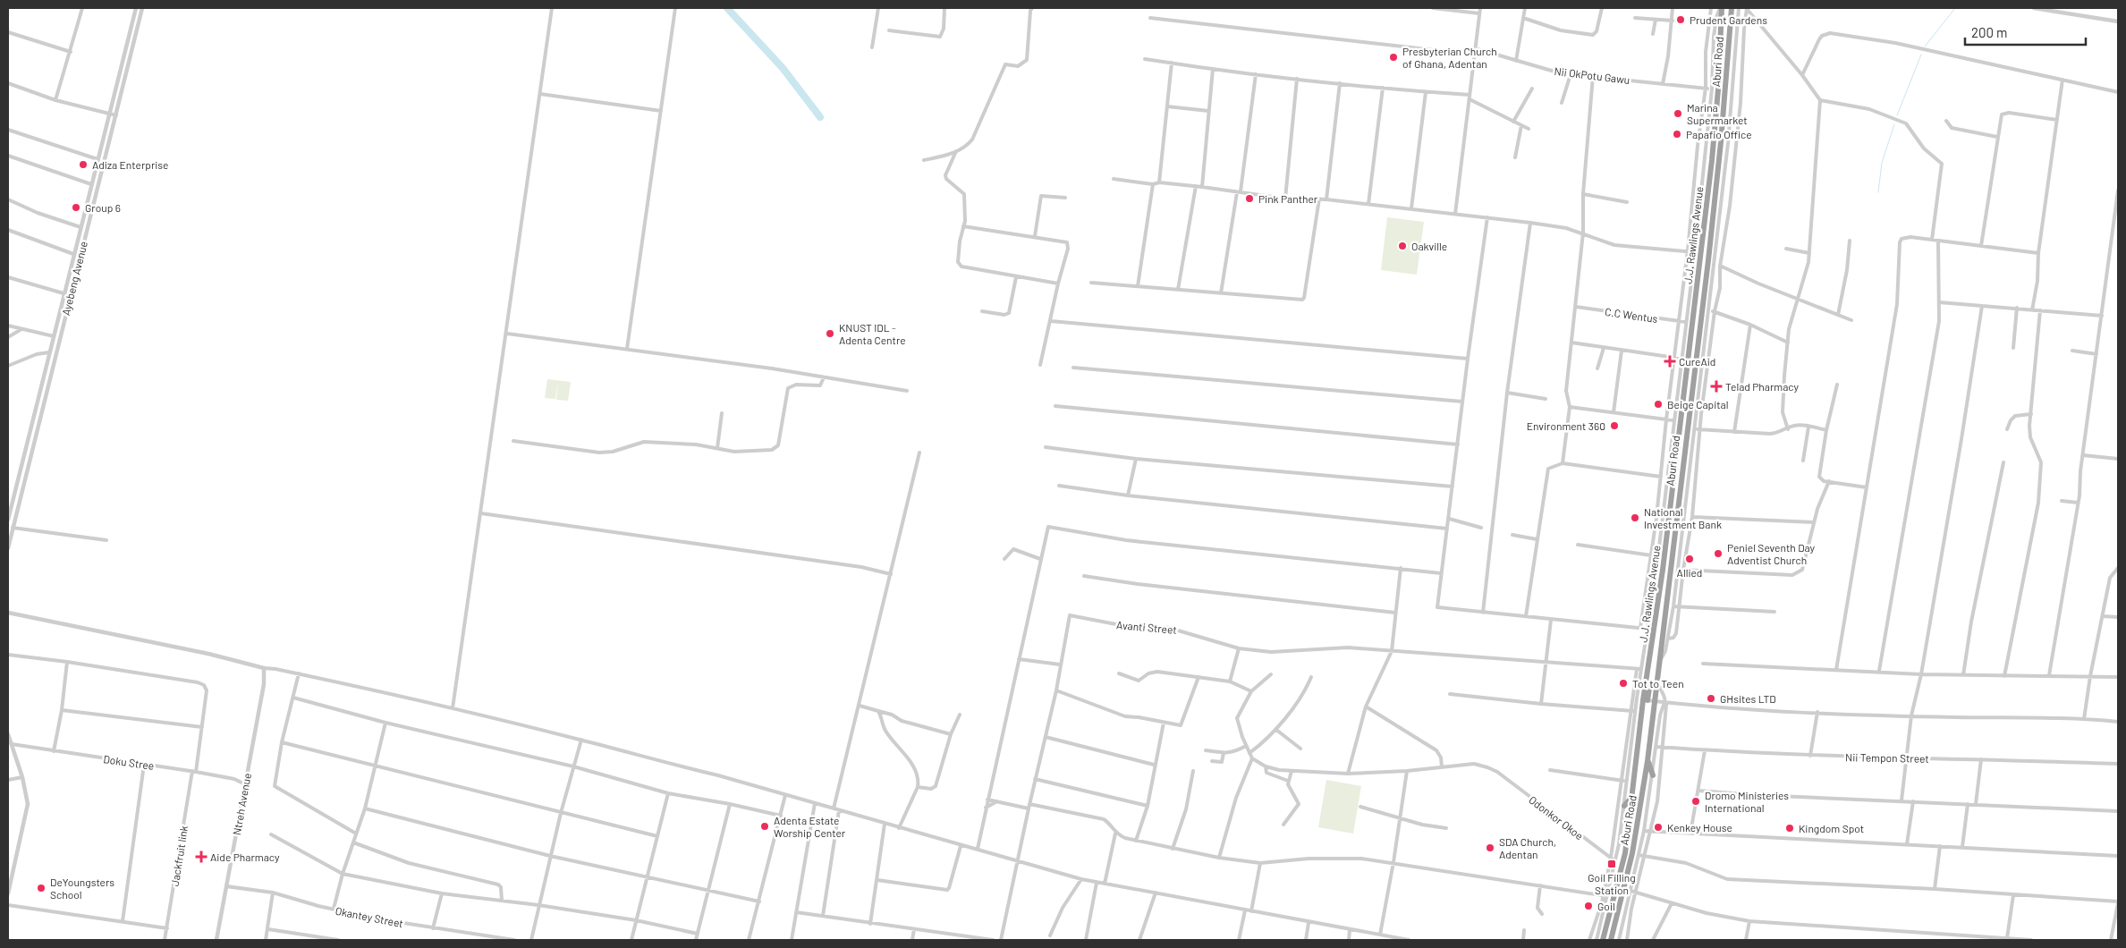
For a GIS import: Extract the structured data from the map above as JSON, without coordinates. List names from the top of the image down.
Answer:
{
  "streets": {
    "highway": ["Aburi Road", "J.J. Rawlings Avenue"],
    "street": [
      "Nii OkPotu Gawu",
      "Ayebeng Avenue",
      "C.C Wentus",
      "Avanti Street",
      "Nii Tempon Street",
      "Doku Stree",
      "Ntreh Avenue",
      "Odonkor Okoe",
      "Jackfruit link",
      "Okantey Street"
    ]
  },
  "crossings": [
    ["Doku Stree", "Ntreh Avenue"],
    ["Doku Stree", "Jackfruit link"],
    ["Ntreh Avenue", "Okantey Street"]
  ],
  "places": {
    "other": [
      "Prudent Gardens",
      "Presbyterian Church of Ghana, Adentan",
      "Marina Supermarket",
      "Papafio Office",
      "Adiza Enterprise",
      "Pink Panther",
      "Group 6",
      "Oakville",
      "KNUST IDL - Adenta Centre",
      "Beige Capital",
      "Environment 360",
      "National Investment Bank",
      "Peniel Seventh Day Adventist Church",
      "Allied",
      "Tot to Teen",
      "GHsites LTD",
      "Dromo Ministeries International",
      "Adenta Estate Worship Center",
      "Kenkey House",
      "Kingdom Spot",
      "SDA Church, Adentan",
      "DeYoungsters School",
      "Goil"
    ],
    "health": ["CureAid", "Telad Pharmacy", "Aide Pharmacy"],
    "transit": ["Goil Filling Station"]
  },
  "scale_bar": "200 m"
}
